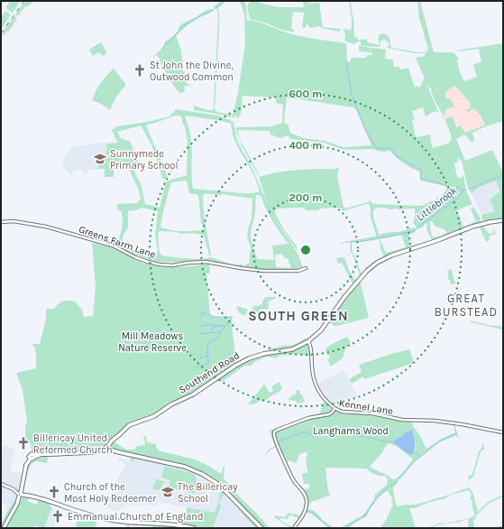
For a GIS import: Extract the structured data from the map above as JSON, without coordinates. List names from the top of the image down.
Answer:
{
  "streets": {
    "main road": ["Southend Road"],
    "street": ["Greens Farm Lane", "Kennel Lane"]
  },
  "districts": ["GREAT BURSTEAD", "SOUTH GREEN"],
  "water": ["Littlebrook"],
  "parks": ["Mill Meadows Nature Reserve", "Langhams Wood"],
  "places": {
    "church": [
      "St John the Divine, Outwood Common",
      "Billericay United Reformed Church",
      "Church of the Most Holy Redeemer",
      "Emmanual Church of England"
    ],
    "school or university": ["Sunnymede Primary School", "The Billericay School"]
  },
  "rings": ["600 m", "400 m", "200 m"]
}
